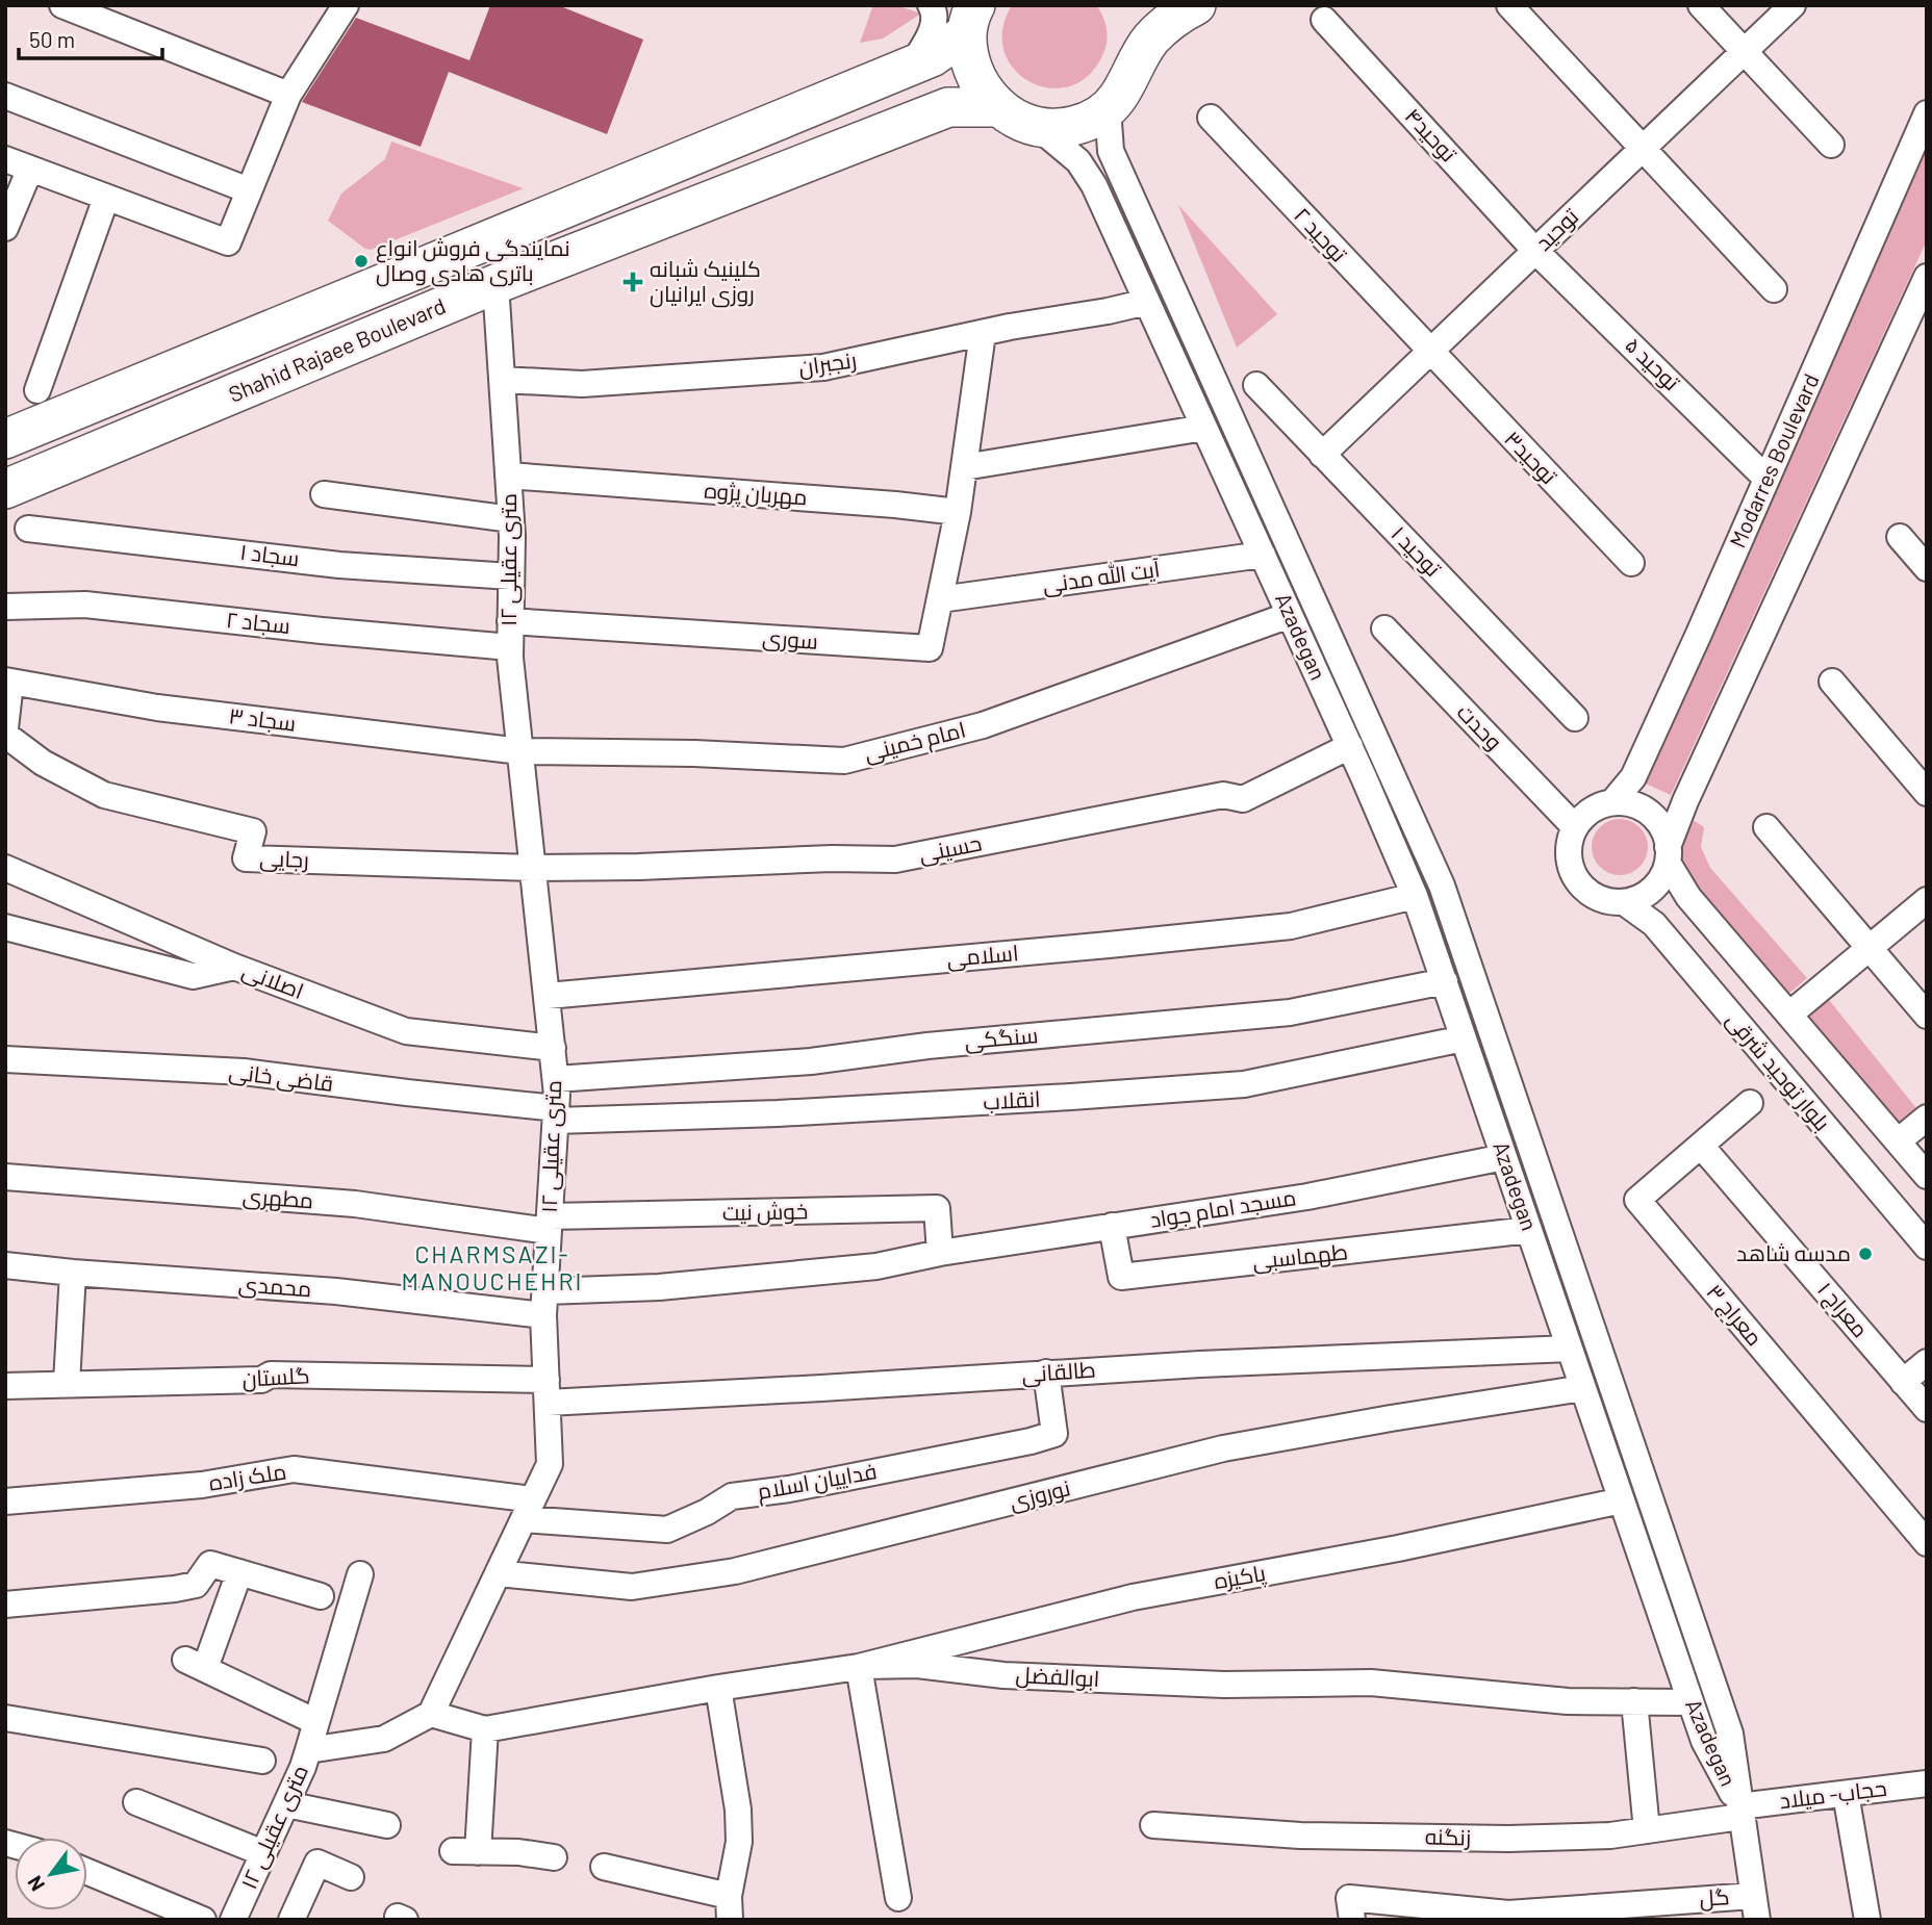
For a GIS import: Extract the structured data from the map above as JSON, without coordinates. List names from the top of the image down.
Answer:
{
  "streets": {
    "highway": ["Shahid Rajaee Boulevard"],
    "street": [
      "توحید۴",
      "توحید",
      "توحید ۲",
      "رنجبران",
      "توحید ۵",
      "توحید۳",
      "Modarres Boulevard",
      "مهربان پژوه",
      "توحید ۱",
      "سجاد ۱",
      "۱۲ متری عقیلی",
      "آیت الله مدنی",
      "سجاد ۲",
      "Azadegan",
      "سوری",
      "سجاد ۳",
      "وحدت",
      "امام خمینی",
      "حسینی",
      "رجایی",
      "اسلامی",
      "اصلانی",
      "سنگکی",
      "بلوار توحید شرقی",
      "قاضی خانی",
      "انقلاب",
      "مطهری",
      "مسجد امام جواد",
      "خوش نیت",
      "طهماسبی",
      "محمدی",
      "معراج ۱",
      "معراج ۳",
      "طالقانی",
      "گلستان",
      "ملک زاده",
      "فداییان اسلام",
      "نوروزی",
      "پاکیزه",
      "ابوالفضل",
      "حجاب- میلاد",
      "زنگنه",
      "گل"
    ]
  },
  "crossings": [
    ["توحید۴", "توحید"],
    ["توحید۴", "توحید ۵"],
    ["توحید", "توحید ۲"],
    ["توحید", "توحید ۵"],
    ["توحید", "توحید۳"],
    ["توحید", "توحید ۱"],
    ["توحید ۲", "توحید۳"],
    ["Shahid Rajaee Boulevard", "۱۲ متری عقیلی"],
    ["رنجبران", "۱۲ متری عقیلی"],
    ["رنجبران", "Azadegan"],
    ["توحید ۵", "Modarres Boulevard"],
    ["Modarres Boulevard", "وحدت"],
    ["Modarres Boulevard", "بلوار توحید شرقی"],
    ["مهربان پژوه", "۱۲ متری عقیلی"],
    ["مهربان پژوه", "سوری"],
    ["سجاد ۱", "۱۲ متری عقیلی"],
    ["۱۲ متری عقیلی", "سجاد ۲"],
    ["۱۲ متری عقیلی", "سوری"],
    ["۱۲ متری عقیلی", "سجاد ۳"],
    ["۱۲ متری عقیلی", "امام خمینی"],
    ["۱۲ متری عقیلی", "حسینی"],
    ["۱۲ متری عقیلی", "رجایی"],
    ["۱۲ متری عقیلی", "اسلامی"],
    ["۱۲ متری عقیلی", "اصلانی"],
    ["۱۲ متری عقیلی", "سنگکی"],
    ["۱۲ متری عقیلی", "قاضی خانی"],
    ["۱۲ متری عقیلی", "انقلاب"],
    ["۱۲ متری عقیلی", "مطهری"],
    ["۱۲ متری عقیلی", "خوش نیت"],
    ["۱۲ متری عقیلی", "محمدی"],
    ["۱۲ متری عقیلی", "طالقانی"],
    ["۱۲ متری عقیلی", "گلستان"],
    ["۱۲ متری عقیلی", "ملک زاده"],
    ["۱۲ متری عقیلی", "فداییان اسلام"],
    ["۱۲ متری عقیلی", "نوروزی"],
    ["۱۲ متری عقیلی", "ابوالفضل"],
    ["آیت الله مدنی", "Azadegan"],
    ["آیت الله مدنی", "سوری"],
    ["Azadegan", "امام خمینی"],
    ["Azadegan", "حسینی"],
    ["Azadegan", "اسلامی"],
    ["Azadegan", "سنگکی"],
    ["Azadegan", "انقلاب"],
    ["Azadegan", "مسجد امام جواد"],
    ["Azadegan", "طهماسبی"],
    ["Azadegan", "طالقانی"],
    ["Azadegan", "نوروزی"],
    ["Azadegan", "پاکیزه"],
    ["Azadegan", "ابوالفضل"],
    ["Azadegan", "حجاب- میلاد"],
    ["Azadegan", "زنگنه"],
    ["سجاد ۳", "امام خمینی"],
    ["سجاد ۳", "رجایی"],
    ["وحدت", "بلوار توحید شرقی"],
    ["حسینی", "رجایی"],
    ["قاضی خانی", "انقلاب"],
    ["مطهری", "خوش نیت"],
    ["مسجد امام جواد", "خوش نیت"],
    ["مسجد امام جواد", "طهماسبی"],
    ["مسجد امام جواد", "محمدی"],
    ["خوش نیت", "محمدی"],
    ["طالقانی", "گلستان"],
    ["طالقانی", "فداییان اسلام"],
    ["ملک زاده", "فداییان اسلام"],
    ["پاکیزه", "ابوالفضل"],
    ["حجاب- میلاد", "زنگنه"]
  ],
  "districts": ["CHARMSAZI- MANOUCHEHRI"],
  "places": {
    "other": ["نمایندگی فروش انواع باتری هادی وصال", "مدسه شاهد"],
    "health": ["کلینیک شبانه روزی ایرانیان"]
  },
  "scale_bar": "50 m",
  "north": "bottom left"
}
